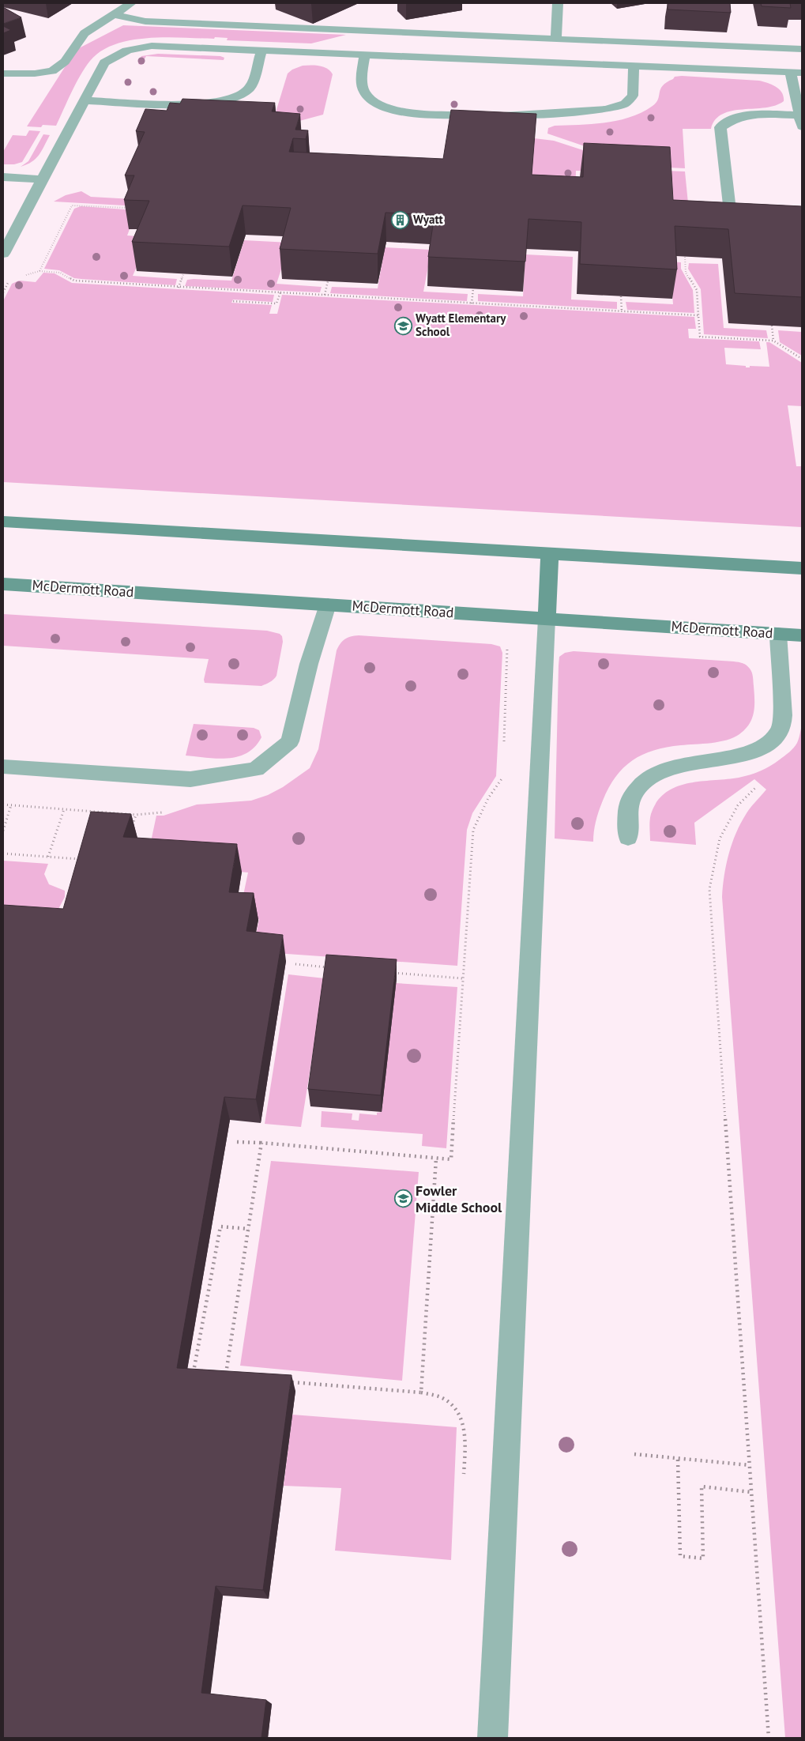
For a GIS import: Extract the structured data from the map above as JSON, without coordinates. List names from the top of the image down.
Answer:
{
  "streets": {
    "main road": ["McDermott Road"]
  },
  "places": {
    "building": ["Wyatt"],
    "school or university": ["Wyatt Elementary School", "Fowler Middle School"]
  }
}
